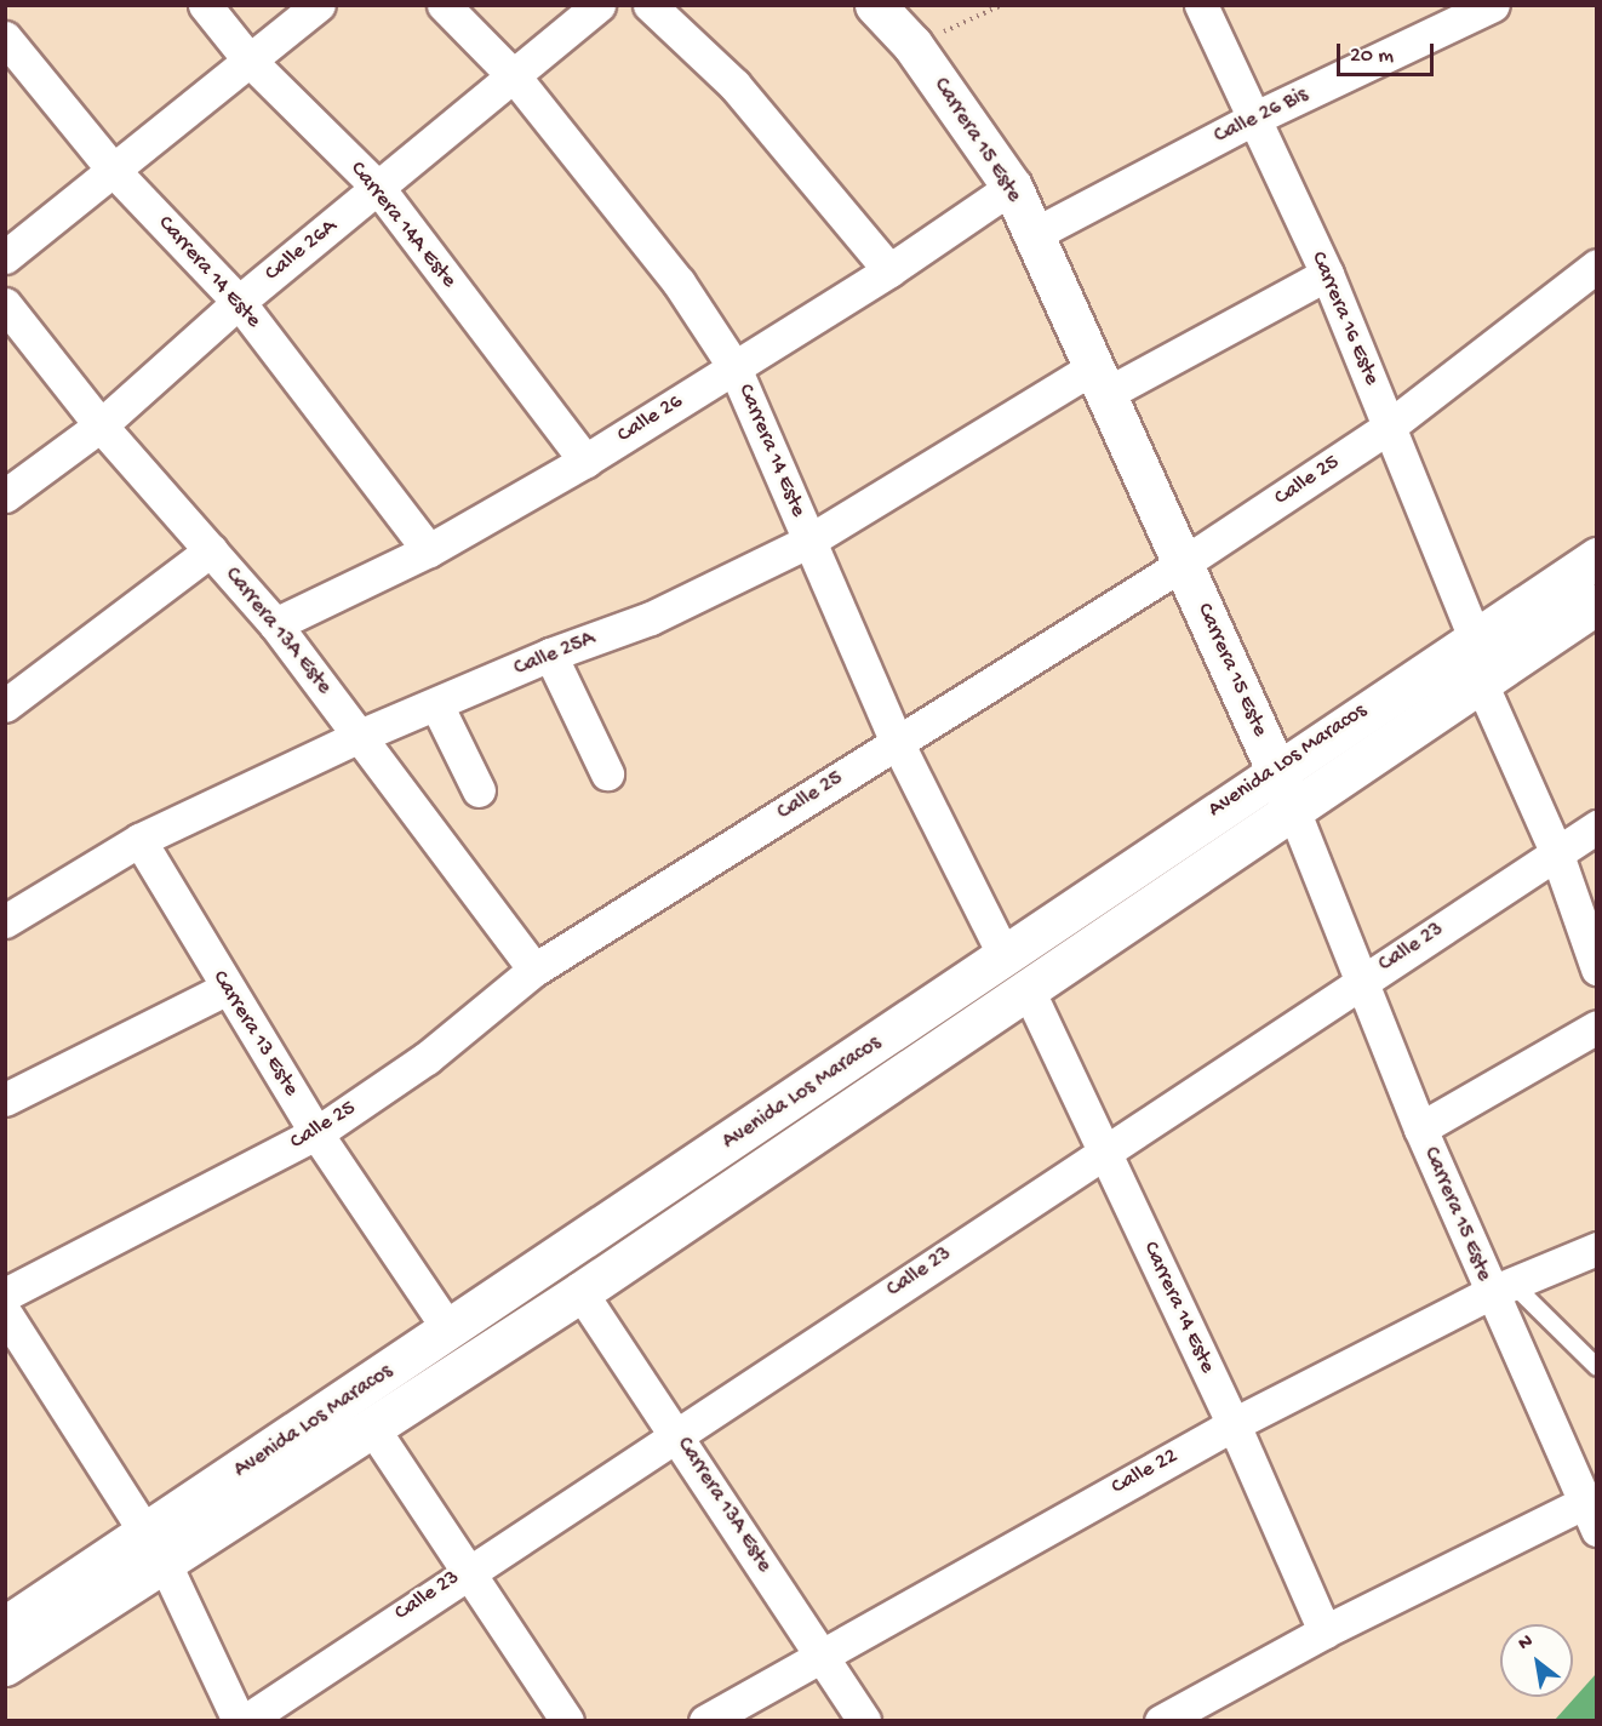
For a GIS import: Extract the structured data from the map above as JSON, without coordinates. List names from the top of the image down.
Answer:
{
  "streets": {
    "street": [
      "Calle 26 Bis",
      "Carrera 15 Este",
      "Carrera 14A Este",
      "Calle 26A",
      "Carrera 14 Este",
      "Carrera 16 Este",
      "Calle 26",
      "Calle 25",
      "Carrera 13A Este",
      "Calle 25A",
      "Avenida Los Maracos",
      "Calle 23",
      "Carrera 13 Este",
      "Calle 22"
    ]
  },
  "crossings": [
    ["Calle 26 Bis", "Carrera 15 Este"],
    ["Calle 26 Bis", "Carrera 16 Este"],
    ["Carrera 15 Este", "Calle 26"],
    ["Carrera 15 Este", "Calle 25"],
    ["Carrera 15 Este", "Calle 25A"],
    ["Carrera 15 Este", "Avenida Los Maracos"],
    ["Carrera 15 Este", "Calle 23"],
    ["Carrera 15 Este", "Calle 22"],
    ["Carrera 14A Este", "Calle 26A"],
    ["Carrera 14A Este", "Calle 26"],
    ["Calle 26A", "Carrera 14 Este"],
    ["Calle 26A", "Carrera 13A Este"],
    ["Carrera 14 Este", "Calle 26"],
    ["Carrera 14 Este", "Calle 25"],
    ["Carrera 14 Este", "Calle 25A"],
    ["Carrera 14 Este", "Avenida Los Maracos"],
    ["Carrera 14 Este", "Calle 23"],
    ["Carrera 14 Este", "Calle 22"],
    ["Carrera 16 Este", "Calle 25"],
    ["Carrera 16 Este", "Calle 25A"],
    ["Carrera 16 Este", "Avenida Los Maracos"],
    ["Calle 26", "Carrera 13A Este"],
    ["Calle 25", "Carrera 13A Este"],
    ["Calle 25", "Carrera 13 Este"],
    ["Carrera 13A Este", "Calle 25A"],
    ["Carrera 13A Este", "Avenida Los Maracos"],
    ["Carrera 13A Este", "Calle 23"],
    ["Carrera 13A Este", "Calle 22"],
    ["Calle 25A", "Carrera 13 Este"],
    ["Avenida Los Maracos", "Carrera 13 Este"]
  ],
  "scale_bar": "20 m",
  "north": "top left"
}
